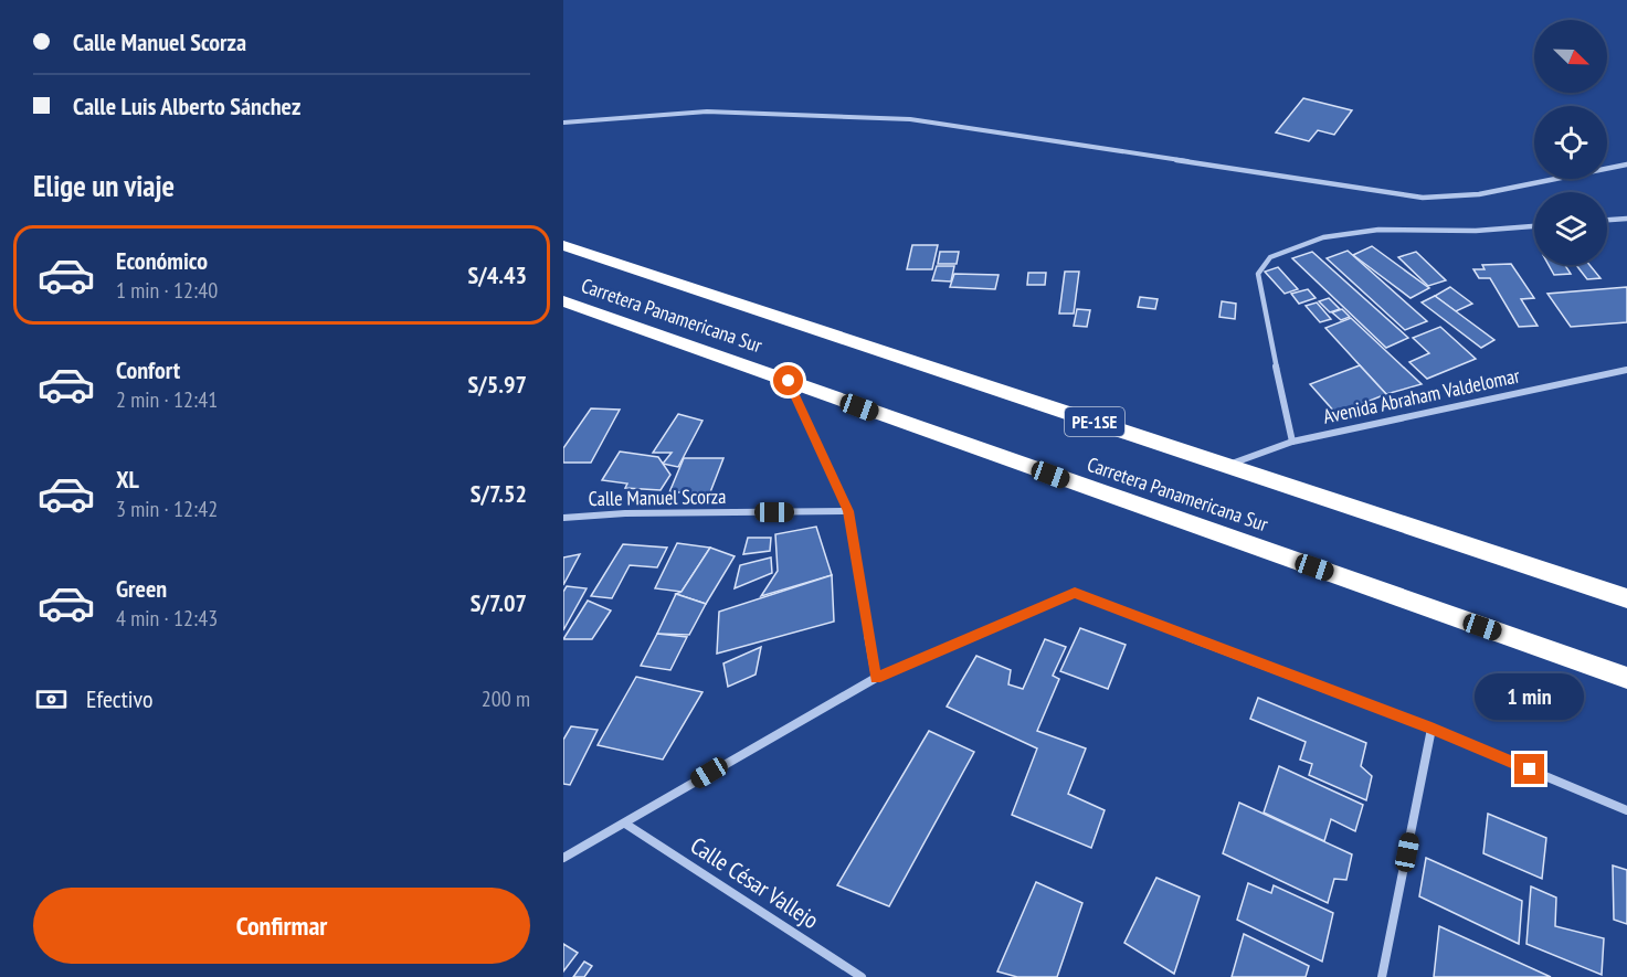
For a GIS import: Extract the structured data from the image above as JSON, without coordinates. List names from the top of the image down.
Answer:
{
  "streets": {
    "highway": ["Carretera Panamericana Sur", "PE-1SE"],
    "street": ["Avenida Abraham Valdelomar", "Calle Manuel Scorza", "Calle César Vallejo"]
  },
  "crossings": [
    ["Carretera Panamericana Sur", "Avenida Abraham Valdelomar"]
  ],
  "north": "bottom right",
  "page": {
    "banner": ["Calle Manuel Scorza", "Calle Luis Alberto Sánchez"],
    "heading": "Elige un viaje",
    "list": [
      {
        "name": "Económico",
        "note": "1 min · 12:40",
        "value": "S/4.43"
      },
      {
        "name": "Confort",
        "note": "2 min · 12:41",
        "value": "S/5.97"
      },
      {
        "name": "XL",
        "note": "3 min · 12:42",
        "value": "S/7.52"
      },
      {
        "name": "Green",
        "note": "4 min · 12:43",
        "value": "S/7.07"
      }
    ],
    "pay": ["Efectivo", "200 m"],
    "bubble": "1 min",
    "buttons": "Confirmar"
  }
}
